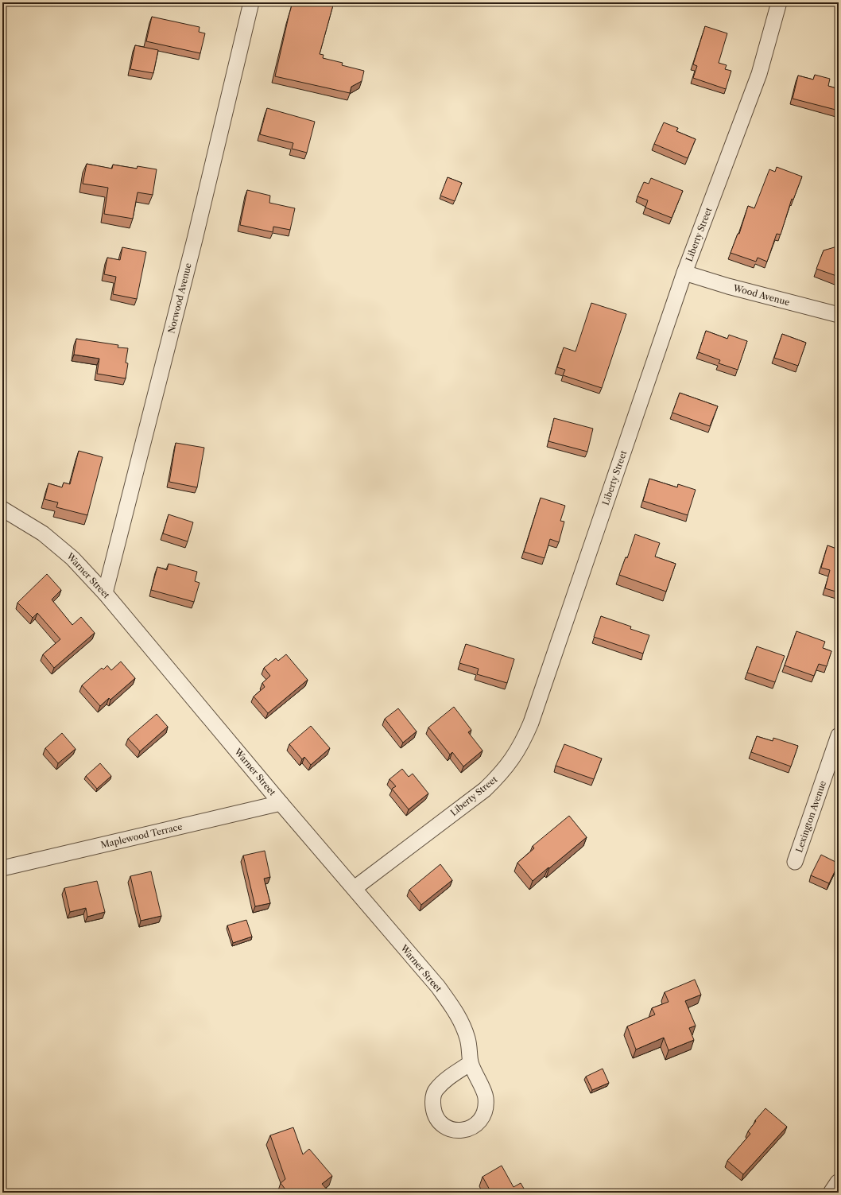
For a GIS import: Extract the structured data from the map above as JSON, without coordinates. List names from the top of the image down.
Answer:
{
  "streets": {
    "street": [
      "Liberty Street",
      "Wood Avenue",
      "Norwood Avenue",
      "Warner Street",
      "Lexington Avenue",
      "Maplewood Terrace"
    ]
  },
  "crossings": [
    ["Liberty Street", "Wood Avenue"],
    ["Liberty Street", "Warner Street"],
    ["Norwood Avenue", "Warner Street"],
    ["Warner Street", "Maplewood Terrace"]
  ]
}
